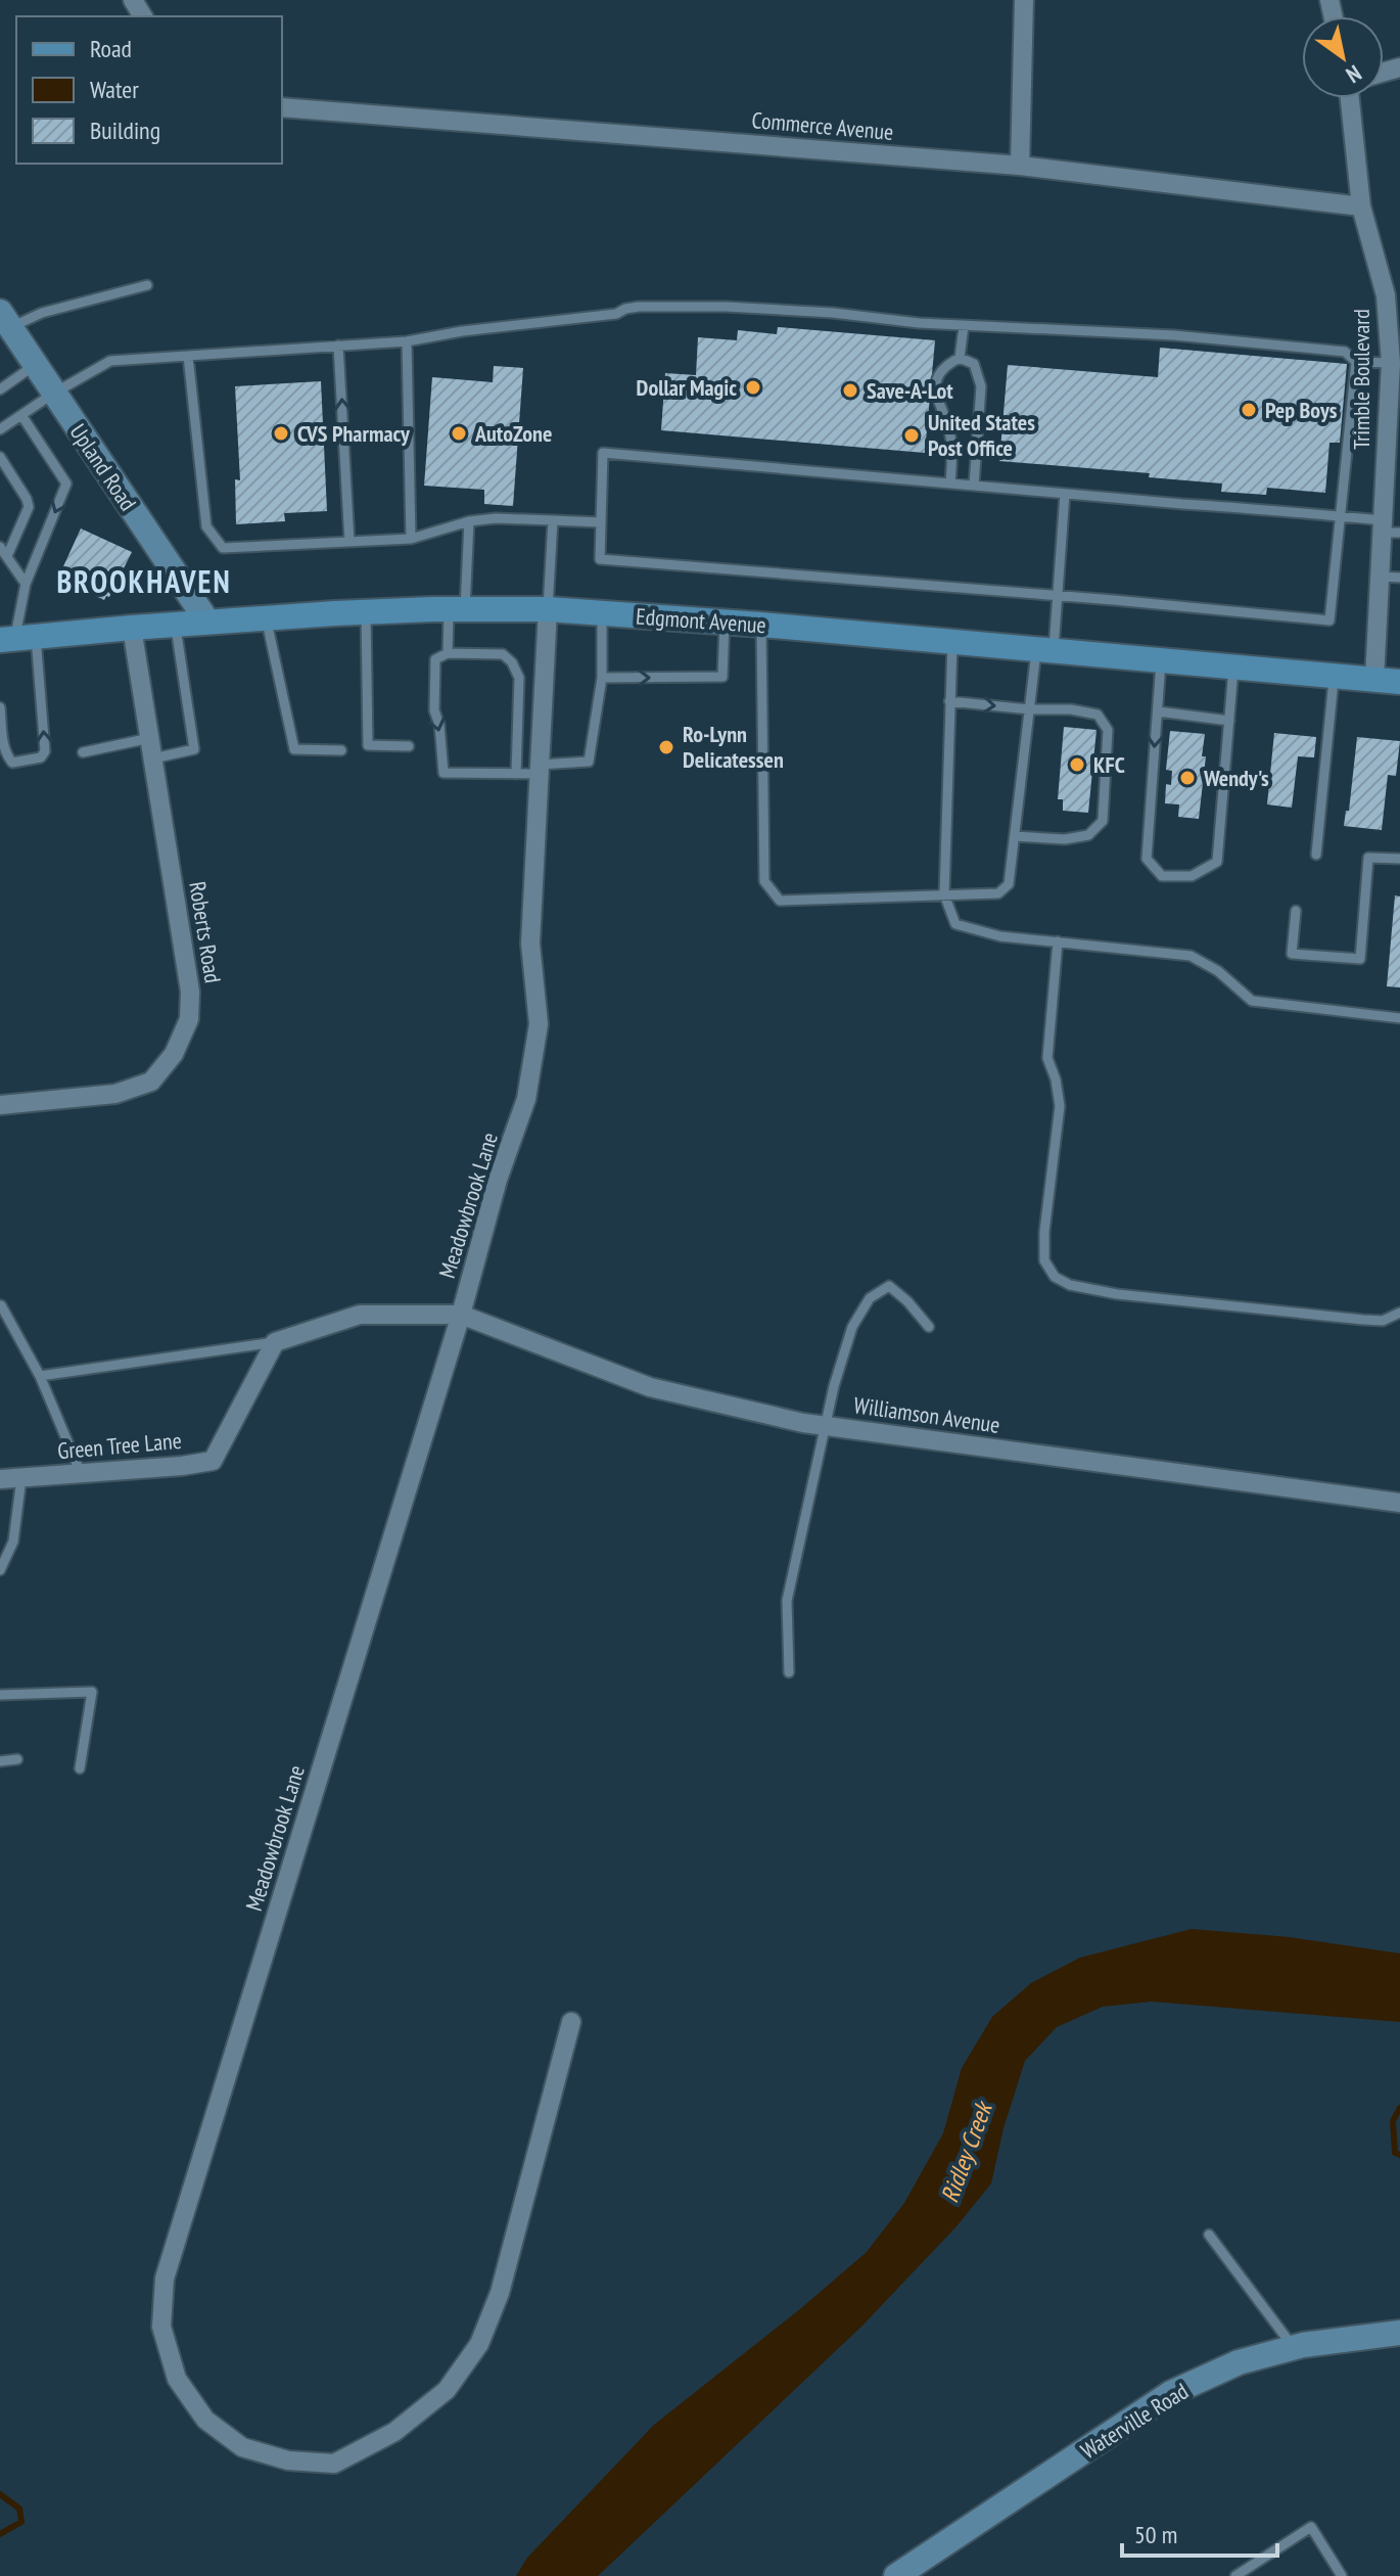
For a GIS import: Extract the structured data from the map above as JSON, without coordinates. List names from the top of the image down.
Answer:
{
  "streets": {
    "main road": ["Edgmont Avenue"],
    "street": [
      "Commerce Avenue",
      "Trimble Boulevard",
      "Upland Road",
      "Roberts Road",
      "Meadowbrook Lane",
      "Williamson Avenue",
      "Green Tree Lane",
      "Waterville Road"
    ]
  },
  "crossings": [
    ["Commerce Avenue", "Trimble Boulevard"],
    ["Trimble Boulevard", "Edgmont Avenue"],
    ["Upland Road", "Edgmont Avenue"],
    ["Edgmont Avenue", "Roberts Road"],
    ["Edgmont Avenue", "Meadowbrook Lane"],
    ["Meadowbrook Lane", "Williamson Avenue"]
  ],
  "districts": ["BROOKHAVEN"],
  "water": ["Ridley Creek"],
  "places": [
    "Dollar Magic",
    "Save-A-Lot",
    "Pep Boys",
    "CVS Pharmacy",
    "AutoZone",
    "United States Post Office",
    "Ro-Lynn Delicatessen",
    "KFC",
    "Wendy's"
  ],
  "legend": ["Road", "Water", "Building"],
  "scale_bar": "50 m",
  "north": "bottom right"
}
